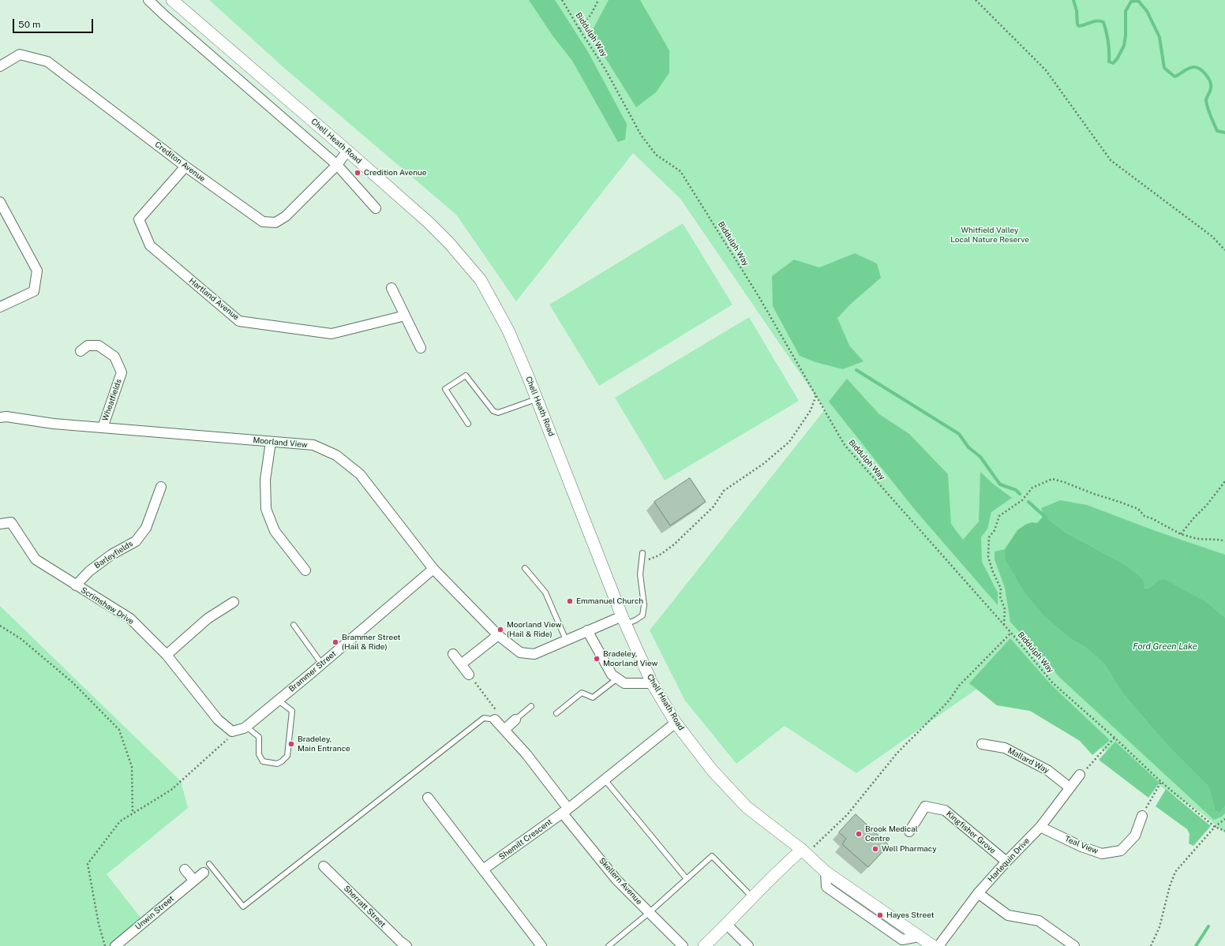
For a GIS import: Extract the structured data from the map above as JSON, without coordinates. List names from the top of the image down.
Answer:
{
  "streets": {
    "street": [
      "Chell Heath Road",
      "Crediton Avenue",
      "Hartland Avenue",
      "Wheatfields",
      "Moorland View",
      "Barleyfields",
      "Scrimshaw Drive",
      "Brammer Street",
      "Mallard Way",
      "Kingfisher Grove",
      "Shemilt Crescent",
      "Teal View",
      "Harlequin Drive",
      "Skellern Avenue",
      "Sherratt Street",
      "Unwin Street"
    ],
    "path": ["Biddulph Way"]
  },
  "crossings": [
    ["Chell Heath Road", "Crediton Avenue"],
    ["Chell Heath Road", "Moorland View"],
    ["Chell Heath Road", "Shemilt Crescent"],
    ["Crediton Avenue", "Hartland Avenue"],
    ["Wheatfields", "Moorland View"],
    ["Moorland View", "Brammer Street"],
    ["Barleyfields", "Scrimshaw Drive"],
    ["Scrimshaw Drive", "Brammer Street"],
    ["Mallard Way", "Harlequin Drive"],
    ["Kingfisher Grove", "Harlequin Drive"],
    ["Shemilt Crescent", "Skellern Avenue"],
    ["Teal View", "Harlequin Drive"]
  ],
  "water": ["Ford Green Lake"],
  "parks": ["Whitfield Valley Local Nature Reserve"],
  "places": [
    "Credition Avenue",
    "Emmanuel Church",
    "Moorland View (Hail & Ride)",
    "Brammer Street (Hail & Ride)",
    "Bradeley, Moorland View",
    "Bradeley, Main Entrance",
    "Brook Medical Centre",
    "Well Pharmacy",
    "Hayes Street"
  ],
  "scale_bar": "50 m"
}
